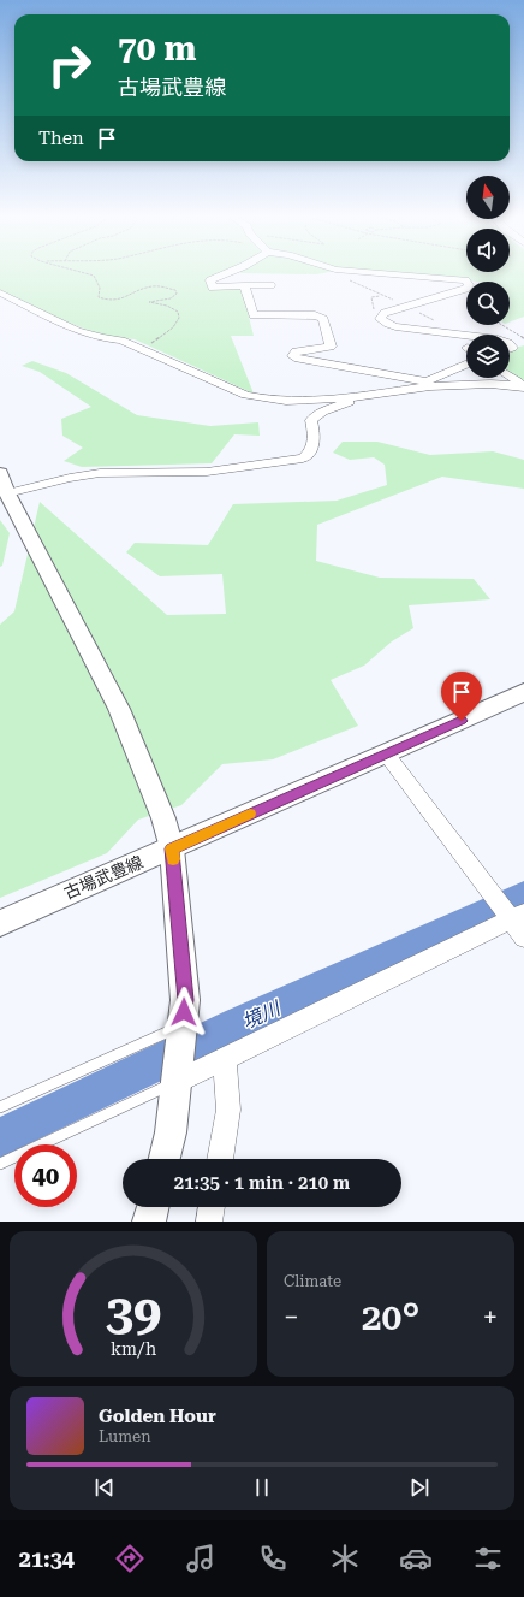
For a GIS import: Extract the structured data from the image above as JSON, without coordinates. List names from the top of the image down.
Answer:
{
  "streets": {
    "main road": ["古場武豊線"]
  },
  "water": ["境川"],
  "north": "top",
  "page": {
    "turn": ["70 m", "古場武豊線"],
    "then": "Then",
    "limit": "40",
    "trip": "21:35 · 1 min · 210 m",
    "tile": "Climate",
    "heat": ["−", "20°", "+"],
    "song": ["Golden Hour", "Lumen"],
    "tabs": "21:34",
    "gauge": ["39", "km/h"]
  }
}
